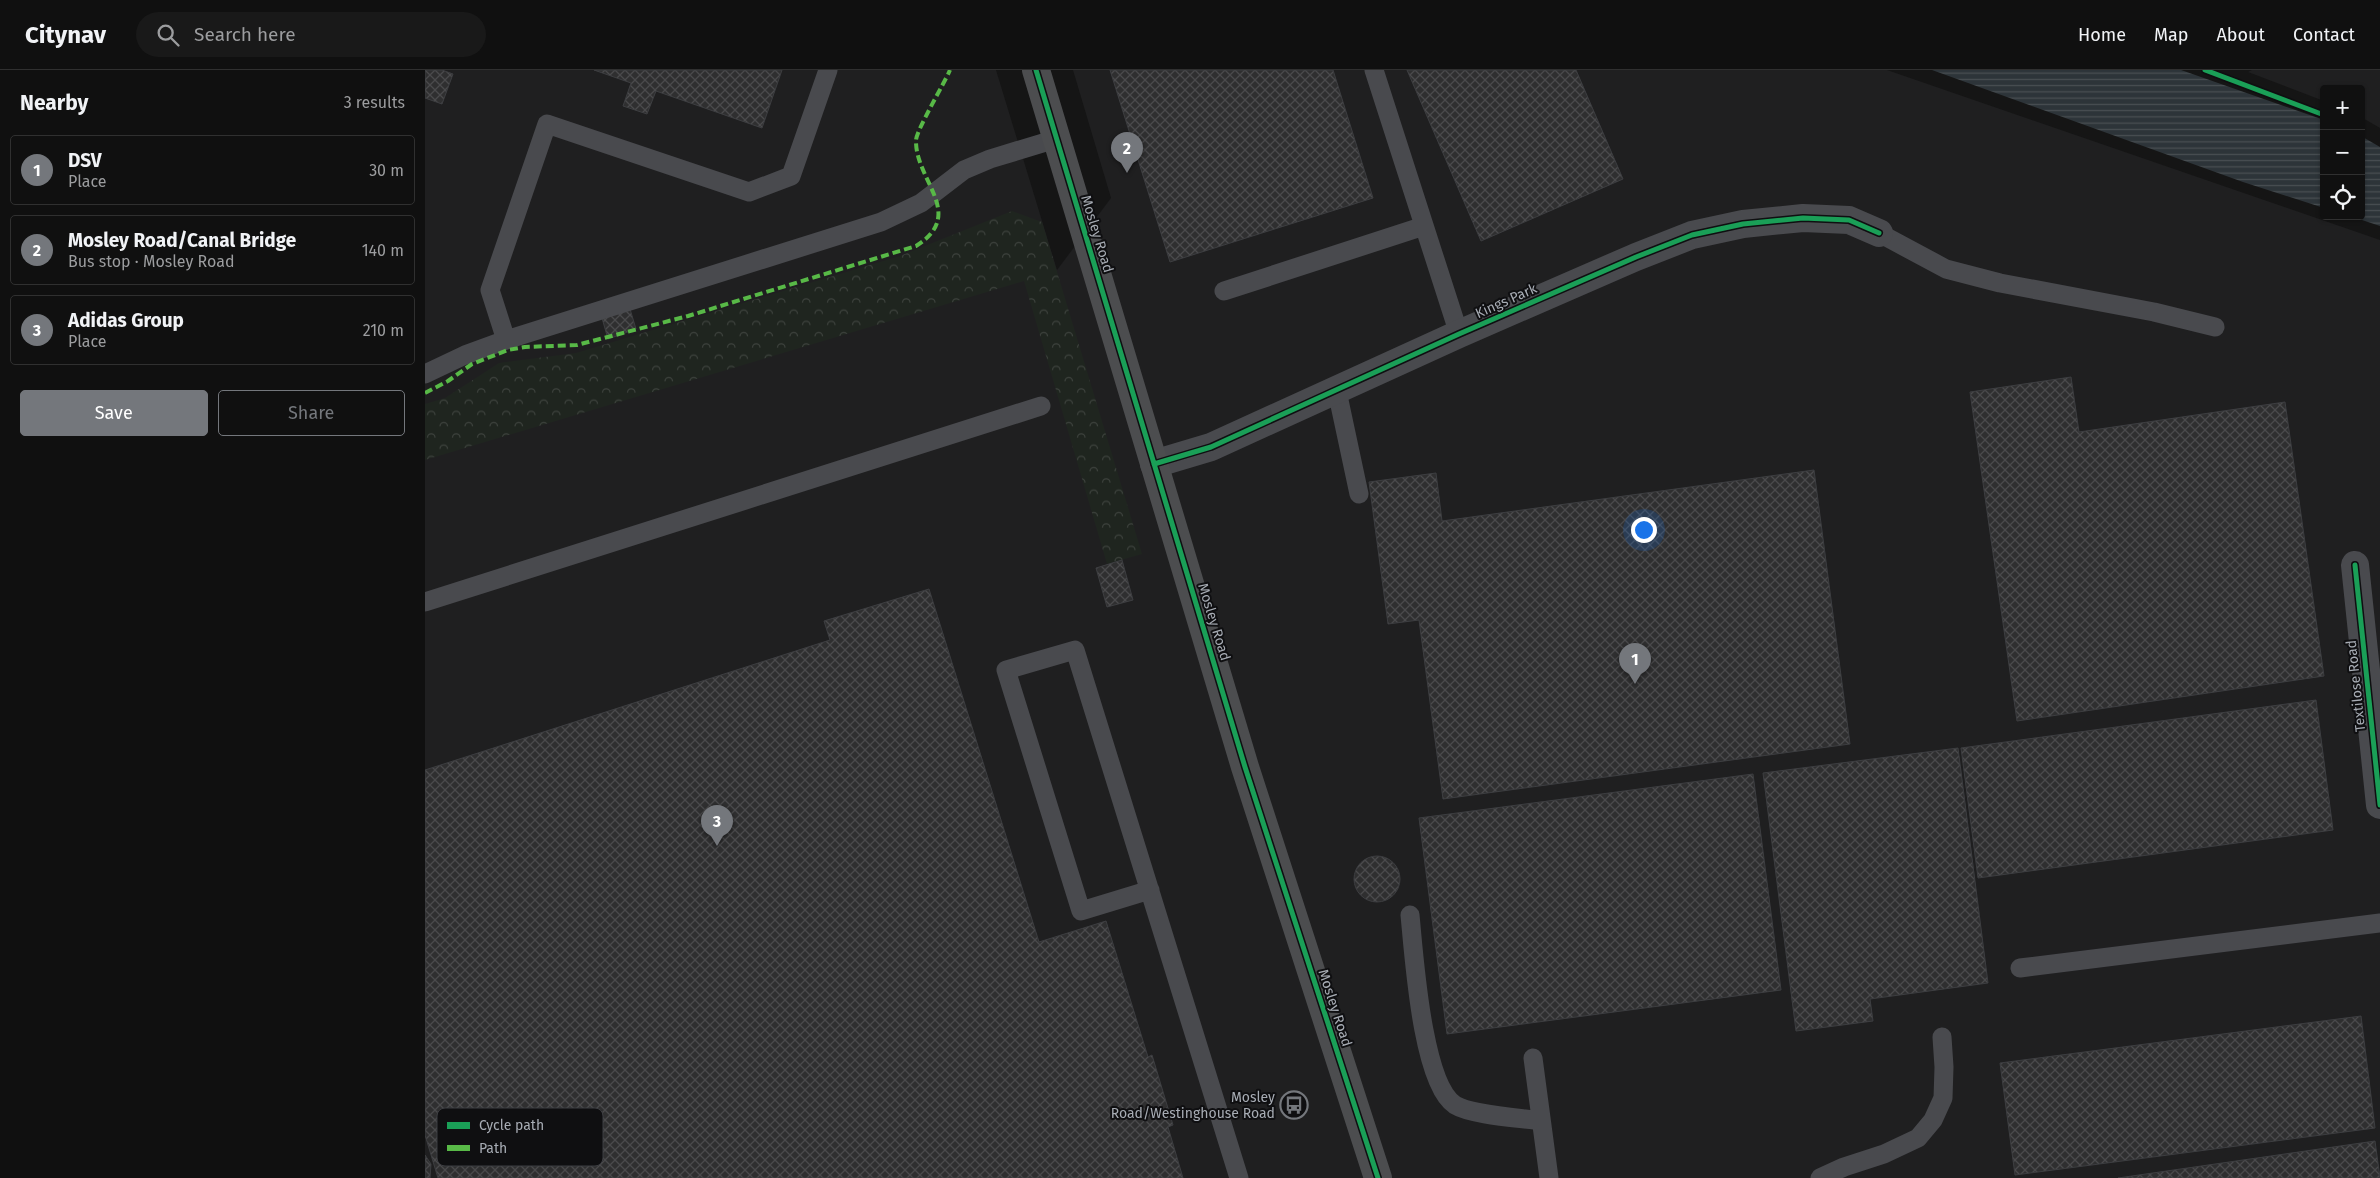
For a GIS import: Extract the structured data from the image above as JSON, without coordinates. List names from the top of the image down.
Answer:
{
  "streets": {
    "main road": ["Mosley Road"],
    "street": ["Kings Park", "Textilose Road"]
  },
  "crossings": [
    ["Mosley Road", "Kings Park"]
  ],
  "places": {
    "bus stop": ["Mosley Road/Westinghouse Road"]
  },
  "legend": ["Cycle path", "Path"],
  "page": {
    "header": "Citynav",
    "search": "Search here",
    "nav": [
      "Home",
      "Map",
      "About",
      "Contact"
    ],
    "heading": ["Nearby", "3 results"],
    "map_buttons": ["+", "−"],
    "pins": ["2", "1", "3"],
    "list": [
      {
        "mark": "1",
        "name": "DSV",
        "note": "Place",
        "value": "30 m"
      },
      {
        "mark": "2",
        "name": "Mosley Road/Canal Bridge",
        "note": "Bus stop · Mosley Road",
        "value": "140 m"
      },
      {
        "mark": "3",
        "name": "Adidas Group",
        "note": "Place",
        "value": "210 m"
      }
    ],
    "buttons": ["Save", "Share"]
  }
}
